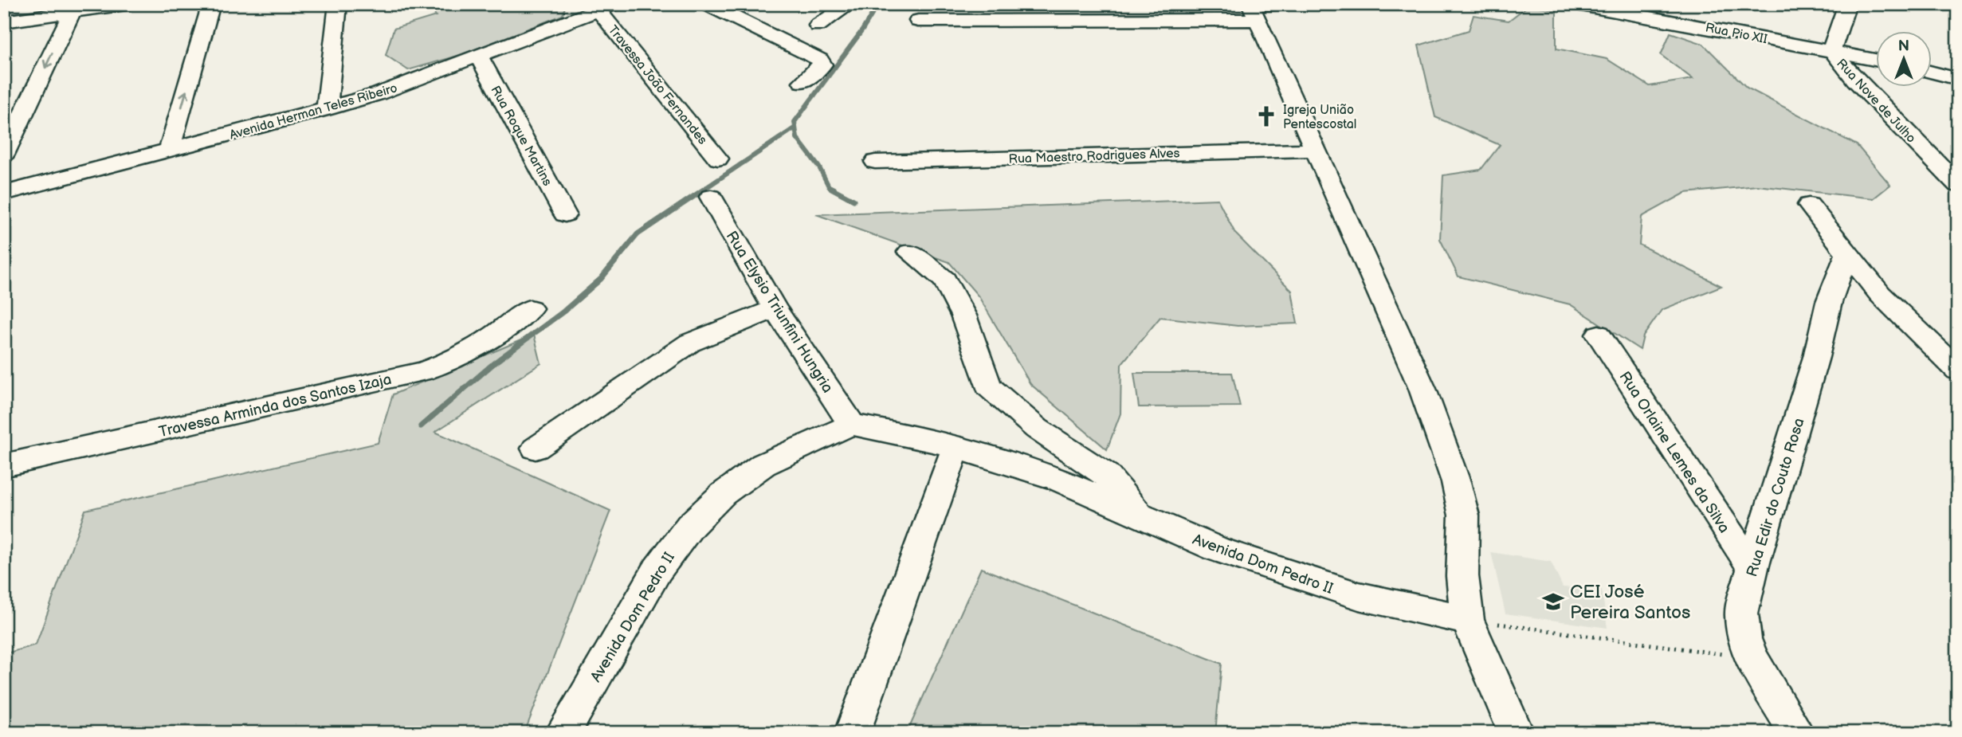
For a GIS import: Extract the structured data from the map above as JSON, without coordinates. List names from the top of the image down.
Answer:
{
  "streets": {
    "street": [
      "Rua Pio XII",
      "Travessa João Fernandes",
      "Rua Nove de Julho",
      "Avenida Herman Teles Ribeiro",
      "Rua Roque Martins",
      "Rua Maestro Rodrigues Alves",
      "Rua Elysio Triunfini Hungria",
      "Travessa Arminda dos Santos Izaja",
      "Rua Orlaine Lemes da Silva",
      "Rua Edir do Couto Rosa",
      "Avenida Dom Pedro II"
    ]
  },
  "crossings": [
    ["Rua Pio XII", "Rua Nove de Julho"],
    ["Travessa João Fernandes", "Avenida Herman Teles Ribeiro"],
    ["Avenida Herman Teles Ribeiro", "Rua Roque Martins"],
    ["Rua Elysio Triunfini Hungria", "Avenida Dom Pedro II"],
    ["Rua Orlaine Lemes da Silva", "Rua Edir do Couto Rosa"]
  ],
  "places": {
    "church": ["Igreja União Pentescostal"],
    "school or university": ["CEI José Pereira Santos"]
  },
  "north": "top"
}
